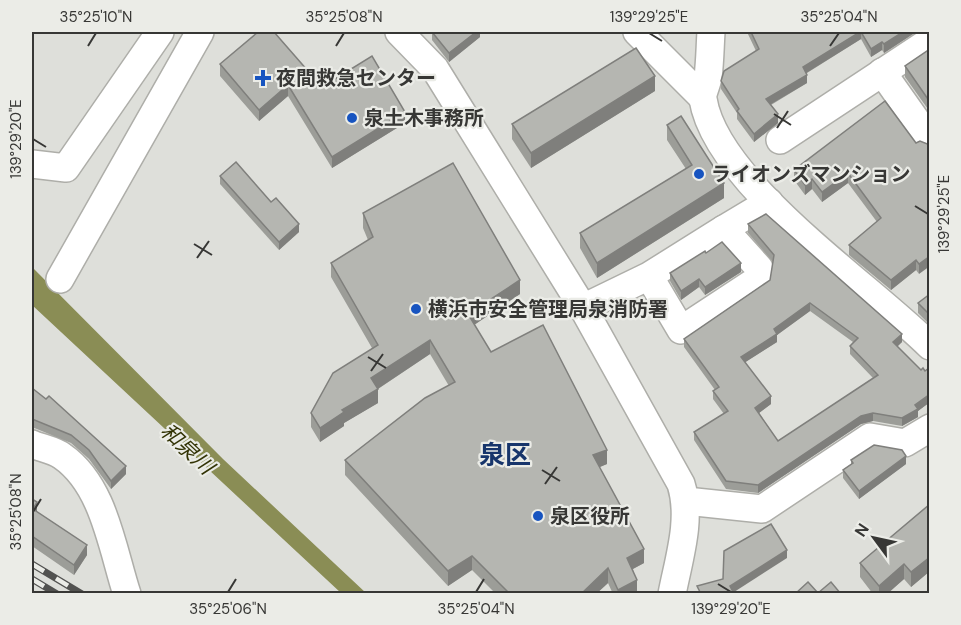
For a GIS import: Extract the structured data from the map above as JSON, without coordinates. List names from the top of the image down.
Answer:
{
  "districts": ["泉区"],
  "water": ["和泉川"],
  "places": {
    "health": ["夜間救急センター"],
    "other": [
      "泉土木事務所",
      "ライオンズマンション",
      "横浜市安全管理局泉消防署",
      "泉区役所"
    ]
  },
  "north": "top left",
  "coordinates": [
    "35°25'10\"N",
    "35°25'08\"N",
    "139°29'25\"E",
    "35°25'04\"N",
    "139°29'20\"E",
    "35°25'06\"N"
  ]
}
